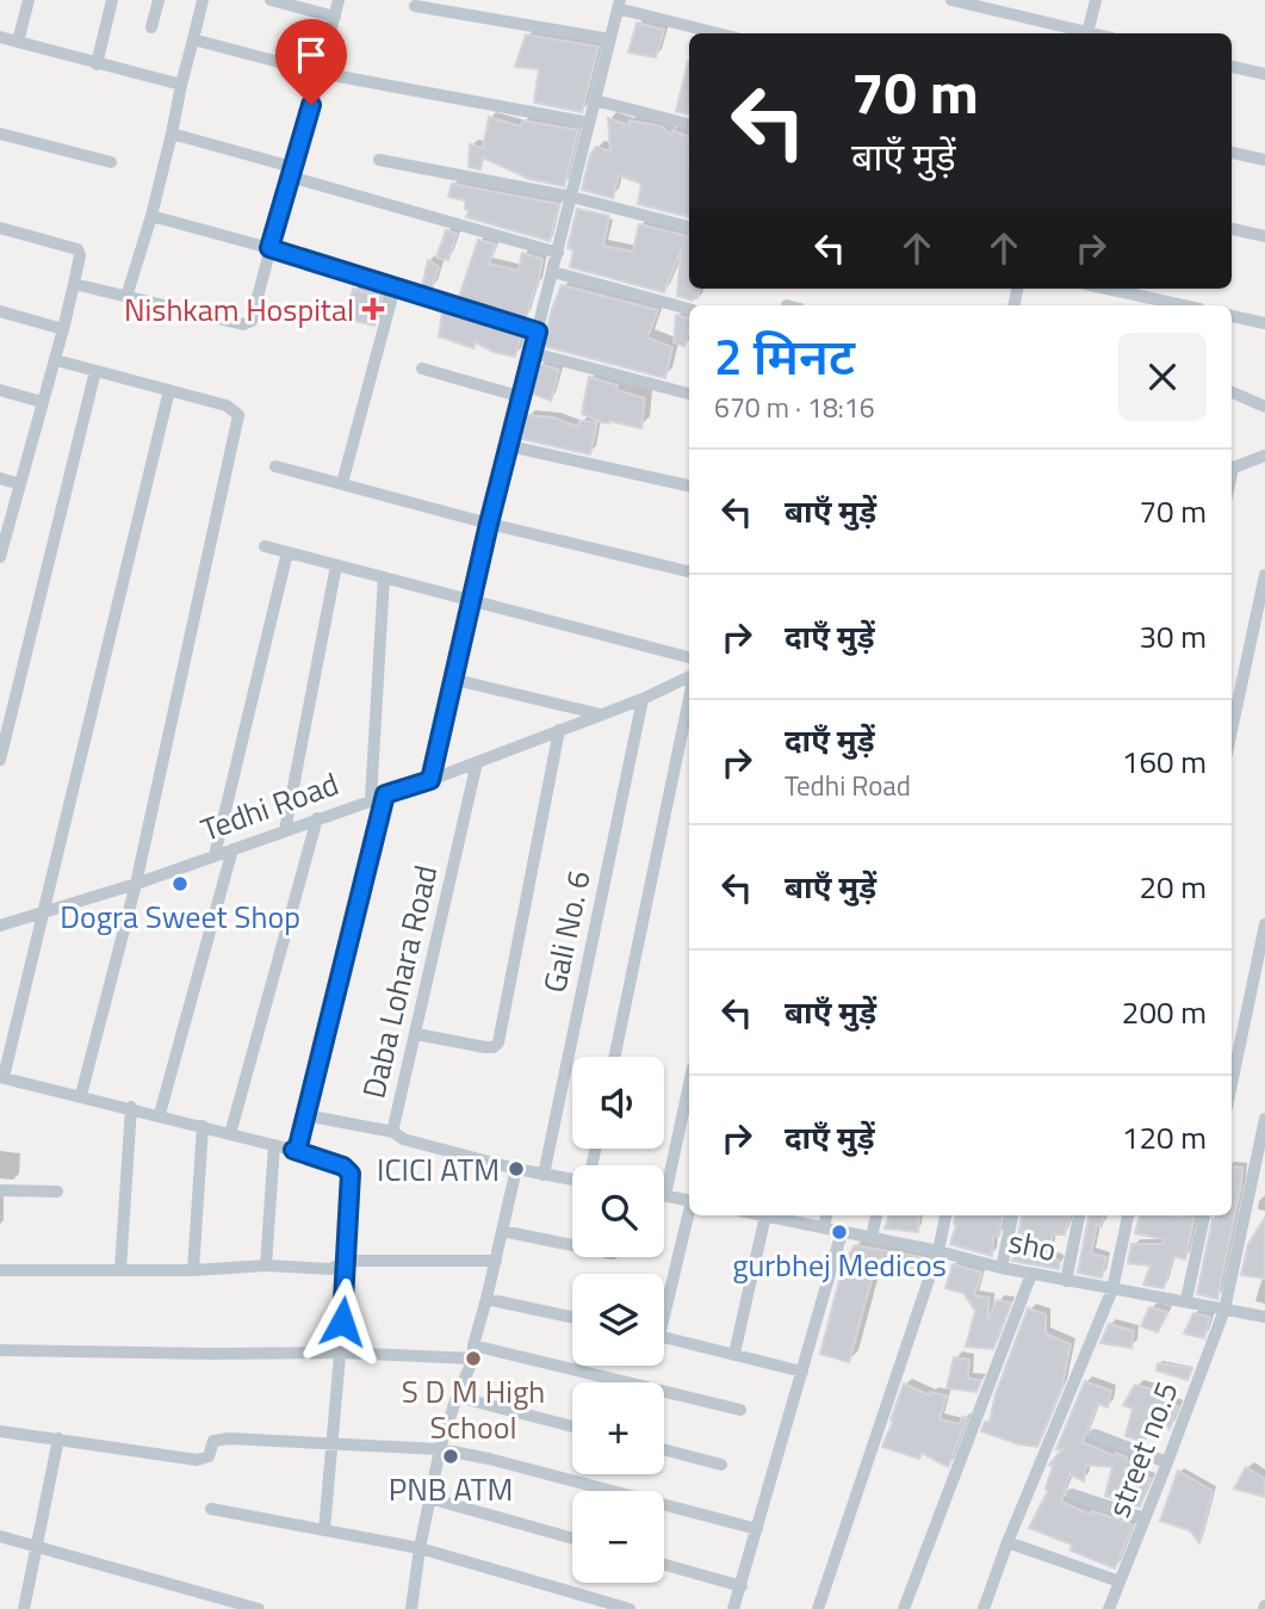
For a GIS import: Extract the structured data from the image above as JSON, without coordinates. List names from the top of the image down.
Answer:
{
  "streets": {
    "street": [
      "Tedhi Road",
      "Gali No. 6",
      "Daba Lohara Road",
      "sho",
      "street no.5"
    ]
  },
  "crossings": [
    ["Tedhi Road", "Gali No. 6"],
    ["Tedhi Road", "Daba Lohara Road"],
    ["sho", "street no.5"]
  ],
  "places": {
    "health": ["Nishkam Hospital"],
    "other": [
      "Dogra Sweet Shop",
      "ICICI ATM",
      "gurbhej Medicos",
      "S D M High School",
      "PNB ATM"
    ]
  },
  "page": {
    "turn": ["70 m", "बाएँ मुड़ें"],
    "heading": ["2 मिनट", "670 m · 18:16"],
    "list": [
      {
        "name": "बाएँ मुड़ें",
        "value": "70 m"
      },
      {
        "name": "दाएँ मुड़ें",
        "value": "30 m"
      },
      {
        "name": "दाएँ मुड़ें",
        "note": "Tedhi Road",
        "value": "160 m"
      },
      {
        "name": "बाएँ मुड़ें",
        "value": "20 m"
      },
      {
        "name": "बाएँ मुड़ें",
        "value": "200 m"
      },
      {
        "name": "दाएँ मुड़ें",
        "value": "120 m"
      }
    ],
    "map_buttons": ["+", "−"]
  }
}
